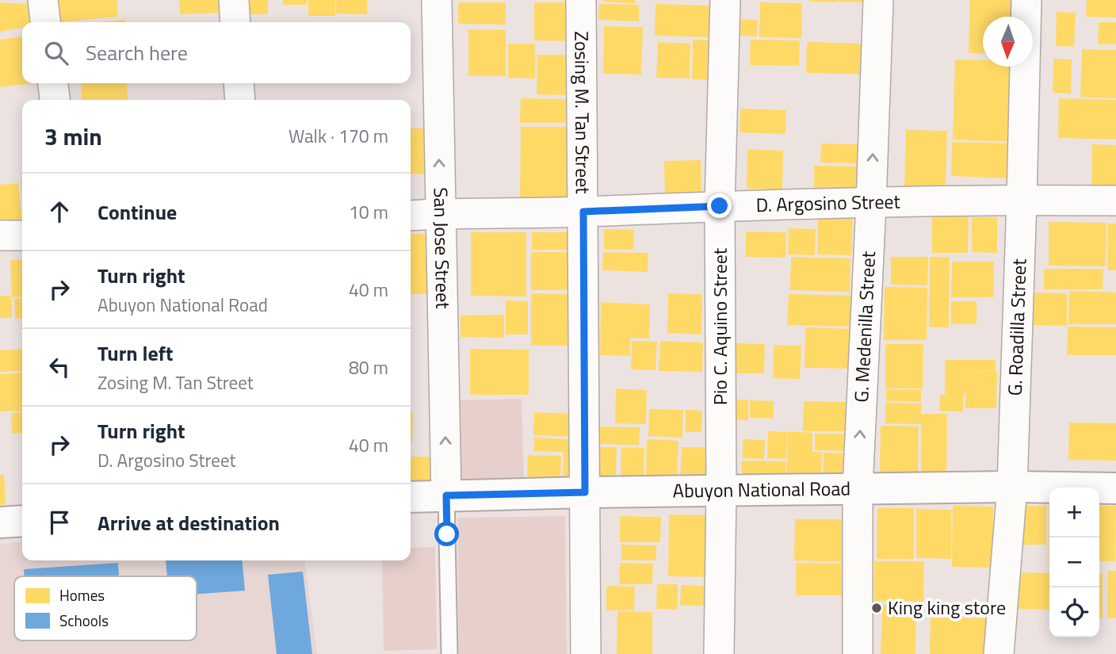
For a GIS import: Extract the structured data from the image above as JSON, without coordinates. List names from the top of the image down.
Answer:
{
  "streets": {
    "street": [
      "Zosing M. Tan Street",
      "D. Argosino Street",
      "San Jose Street",
      "Pio C. Aquino Street",
      "G. Medenilla Street",
      "G. Roadilla Street",
      "Abuyon National Road"
    ]
  },
  "crossings": [
    ["Zosing M. Tan Street", "D. Argosino Street"],
    ["Zosing M. Tan Street", "Abuyon National Road"],
    ["D. Argosino Street", "San Jose Street"],
    ["D. Argosino Street", "Pio C. Aquino Street"],
    ["D. Argosino Street", "G. Medenilla Street"],
    ["D. Argosino Street", "G. Roadilla Street"],
    ["San Jose Street", "Abuyon National Road"],
    ["Pio C. Aquino Street", "Abuyon National Road"],
    ["G. Medenilla Street", "Abuyon National Road"],
    ["G. Roadilla Street", "Abuyon National Road"]
  ],
  "one_way": ["San Jose Street", "G. Medenilla Street"],
  "places": ["King king store"],
  "legend": ["Homes", "Schools"],
  "north": "bottom",
  "page": {
    "search": "Search here",
    "heading": ["3 min", "Walk · 170 m"],
    "list": [
      ["Continue", "10 m"],
      ["Turn right", "Abuyon National Road", "40 m"],
      ["Turn left", "Zosing M. Tan Street", "80 m"],
      ["Turn right", "D. Argosino Street", "40 m"],
      "Arrive at destination"
    ],
    "map_buttons": ["+", "−"]
  }
}
